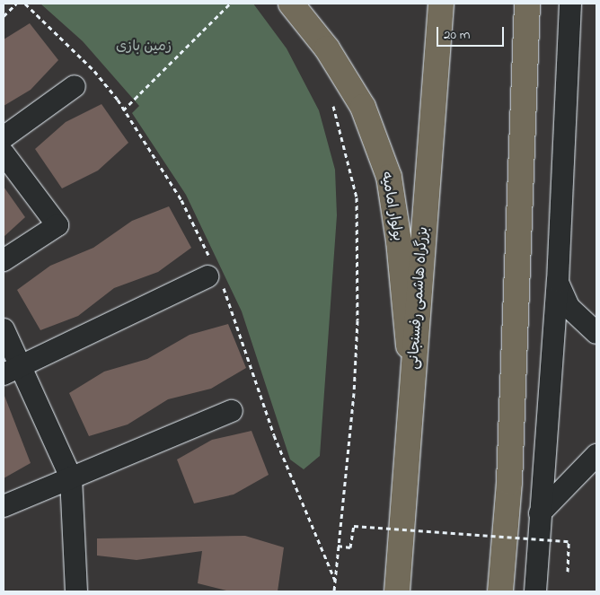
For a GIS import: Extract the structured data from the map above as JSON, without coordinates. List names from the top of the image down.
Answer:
{
  "streets": {
    "main road": ["بولوار امامیه", "بزرگراه هاشمی رفسنجانی"]
  },
  "crossings": [
    ["بولوار امامیه", "بزرگراه هاشمی رفسنجانی"]
  ],
  "parks": ["زمین بازی"],
  "scale_bar": "20 m"
}
